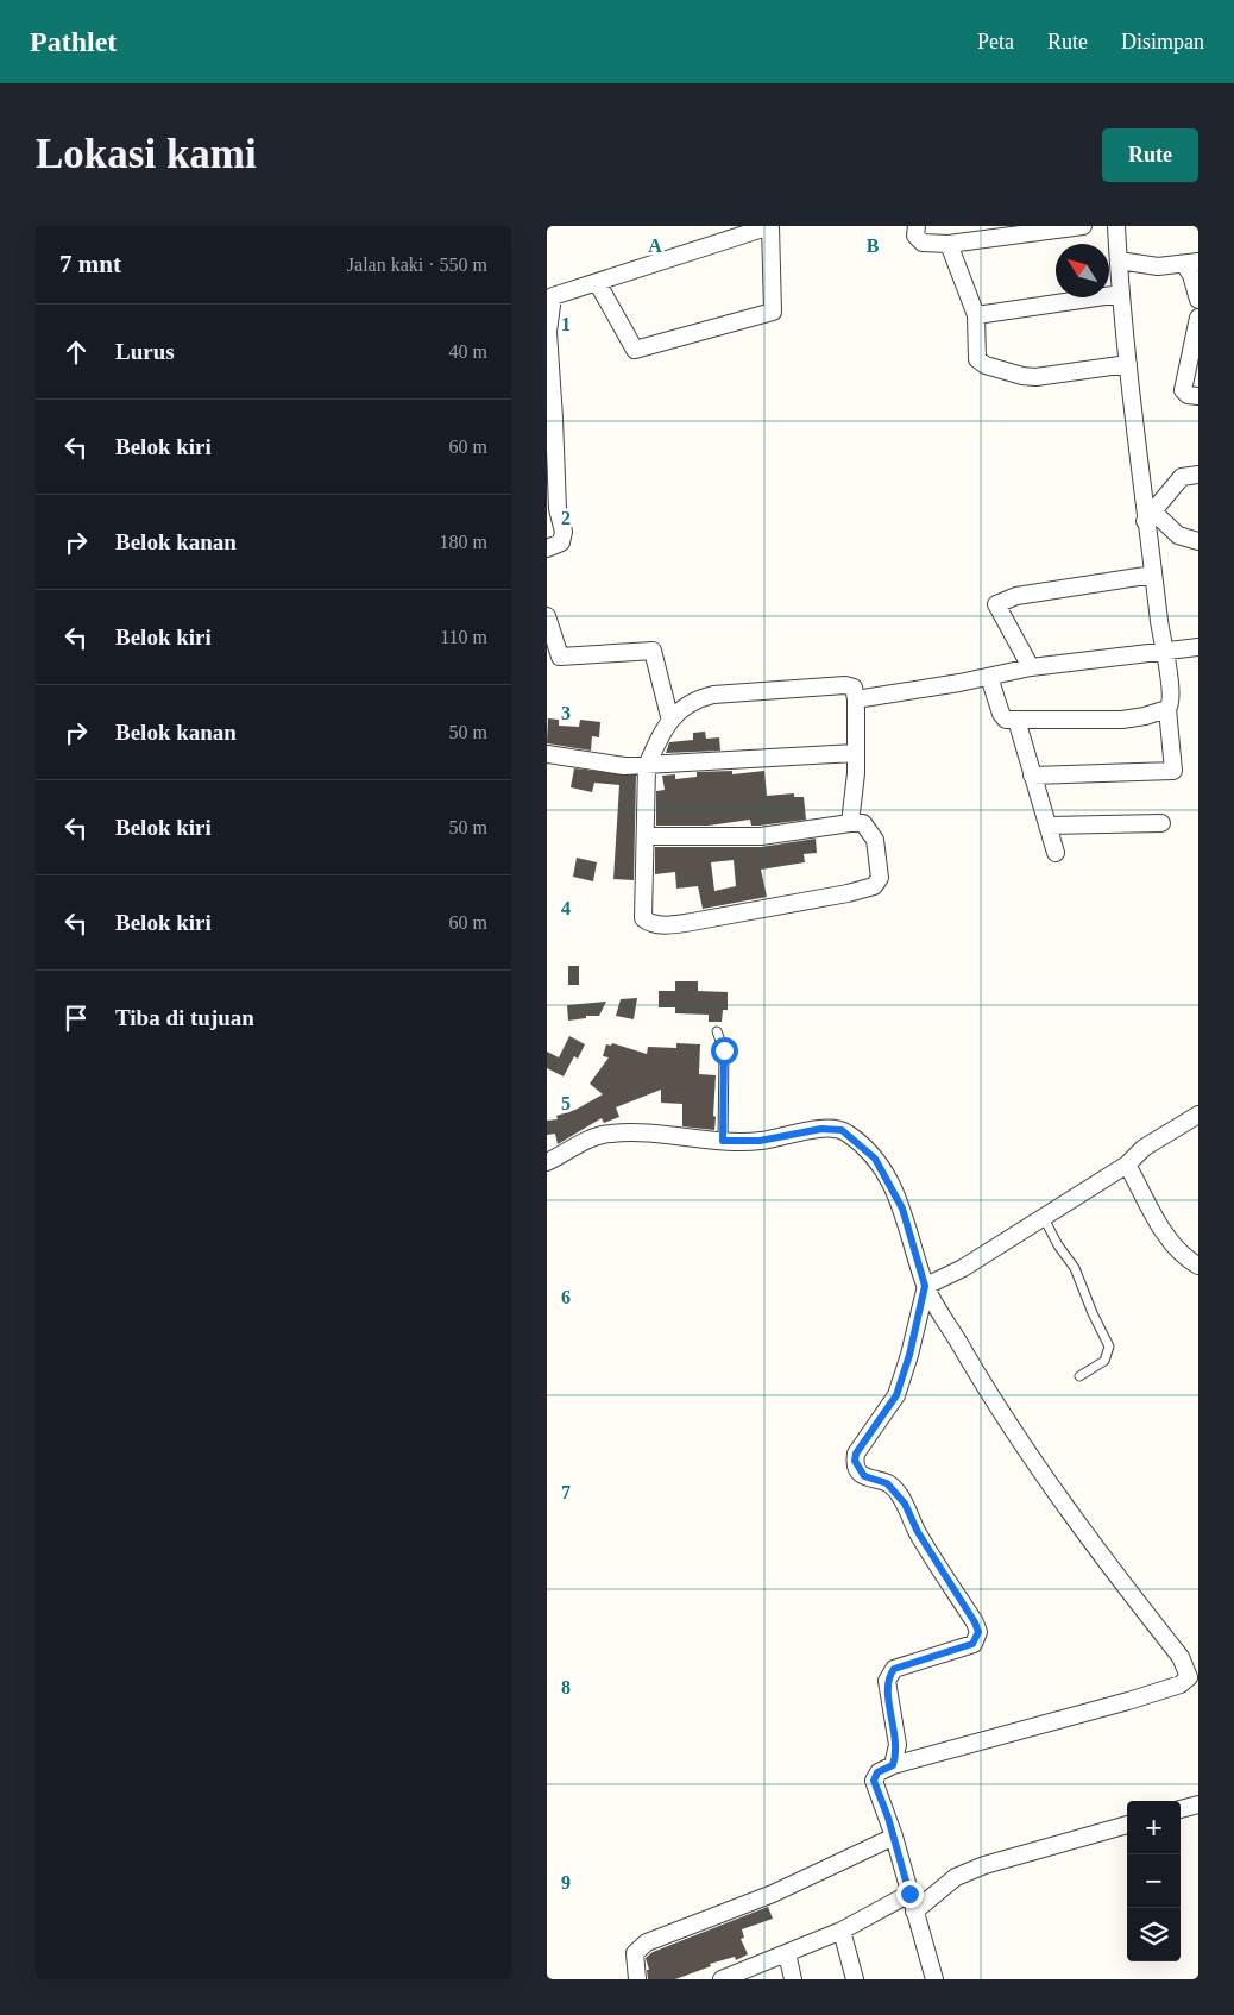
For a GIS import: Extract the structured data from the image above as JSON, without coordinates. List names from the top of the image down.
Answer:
{
  "north": "top left",
  "page": {
    "header": "Pathlet",
    "nav": ["Peta", "Rute", "Disimpan"],
    "buttons": "Rute",
    "title": "Lokasi kami",
    "heading": ["7 mnt", "Jalan kaki · 550 m"],
    "list": [
      ["Lurus", "40 m"],
      ["Belok kiri", "60 m"],
      ["Belok kanan", "180 m"],
      ["Belok kiri", "110 m"],
      ["Belok kanan", "50 m"],
      ["Belok kiri", "50 m"],
      ["Belok kiri", "60 m"],
      "Tiba di tujuan"
    ],
    "map_buttons": ["+", "−"]
  },
  "grid": {
    "columns": ["A", "B"],
    "rows": [
      "1",
      "2",
      "3",
      "4",
      "5",
      "6",
      "7",
      "8",
      "9"
    ]
  }
}
